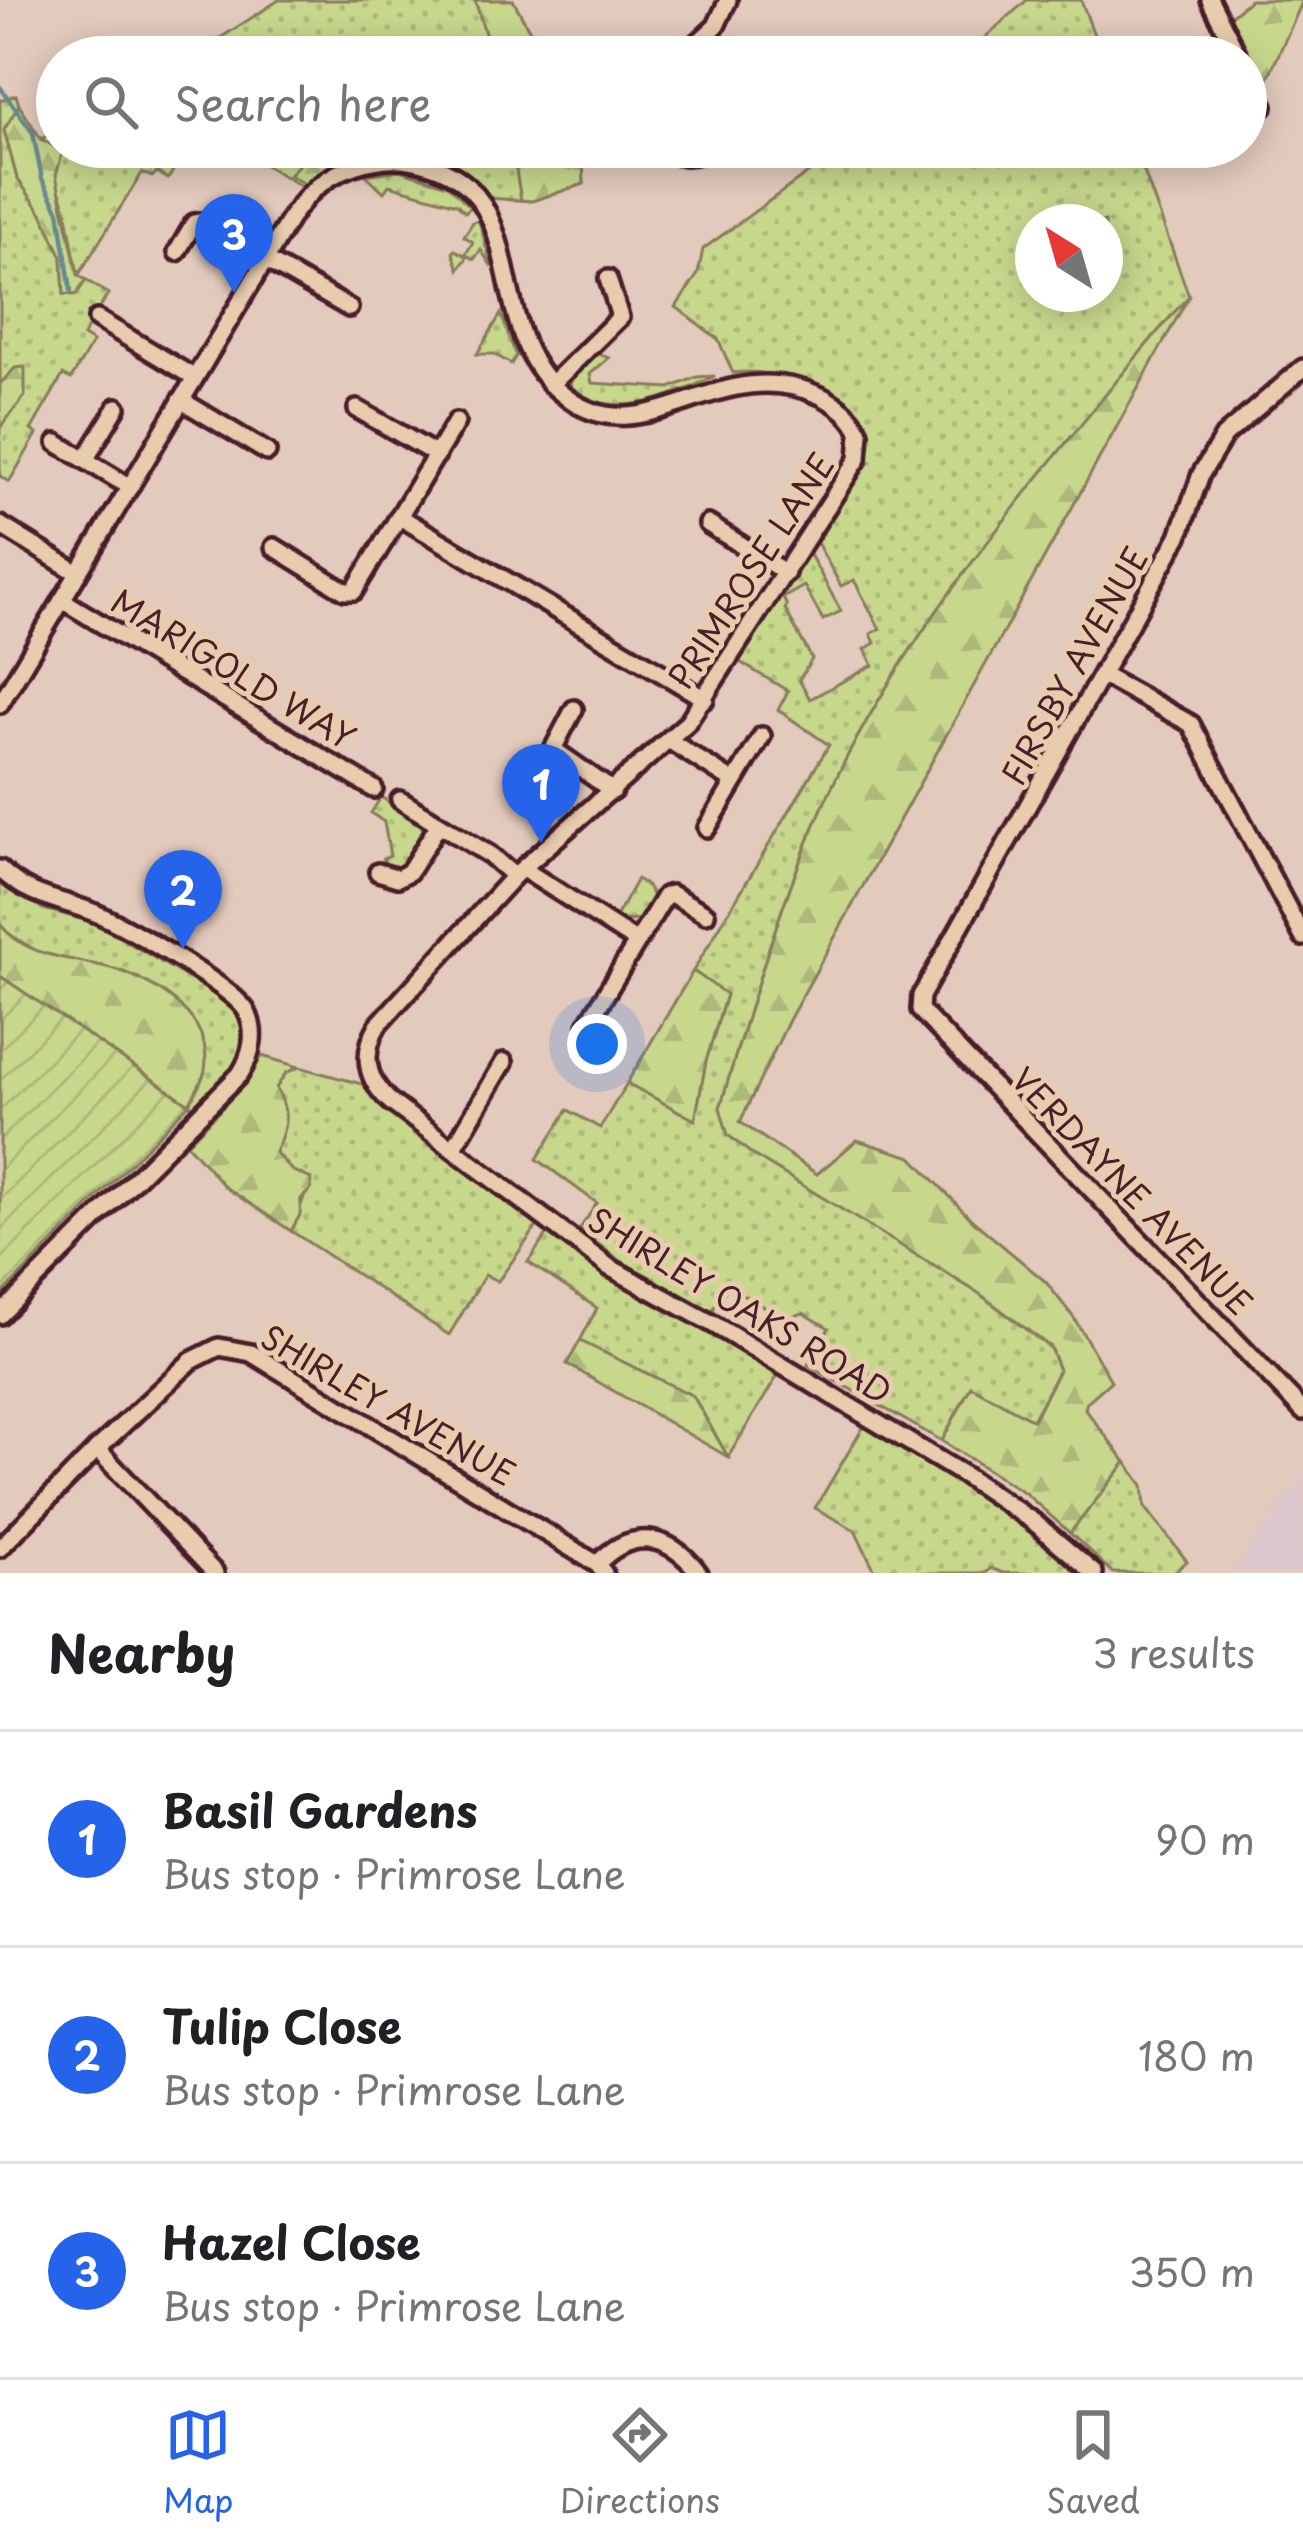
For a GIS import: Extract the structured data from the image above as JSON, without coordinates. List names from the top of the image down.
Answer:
{
  "streets": {
    "street": [
      "PRIMROSE LANE",
      "FIRSBY AVENUE",
      "MARIGOLD WAY",
      "VERDAYNE AVENUE",
      "SHIRLEY OAKS ROAD",
      "SHIRLEY AVENUE"
    ]
  },
  "crossings": [
    ["PRIMROSE LANE", "MARIGOLD WAY"],
    ["PRIMROSE LANE", "SHIRLEY OAKS ROAD"],
    ["FIRSBY AVENUE", "VERDAYNE AVENUE"]
  ],
  "north": "top left",
  "page": {
    "search": "Search here",
    "pins": ["3", "1", "2"],
    "heading": ["Nearby", "3 results"],
    "list": [
      {
        "mark": "1",
        "name": "Basil Gardens",
        "note": "Bus stop · Primrose Lane",
        "value": "90 m"
      },
      {
        "mark": "2",
        "name": "Tulip Close",
        "note": "Bus stop · Primrose Lane",
        "value": "180 m"
      },
      {
        "mark": "3",
        "name": "Hazel Close",
        "note": "Bus stop · Primrose Lane",
        "value": "350 m"
      }
    ],
    "nav": ["Map", "Directions", "Saved"]
  }
}
